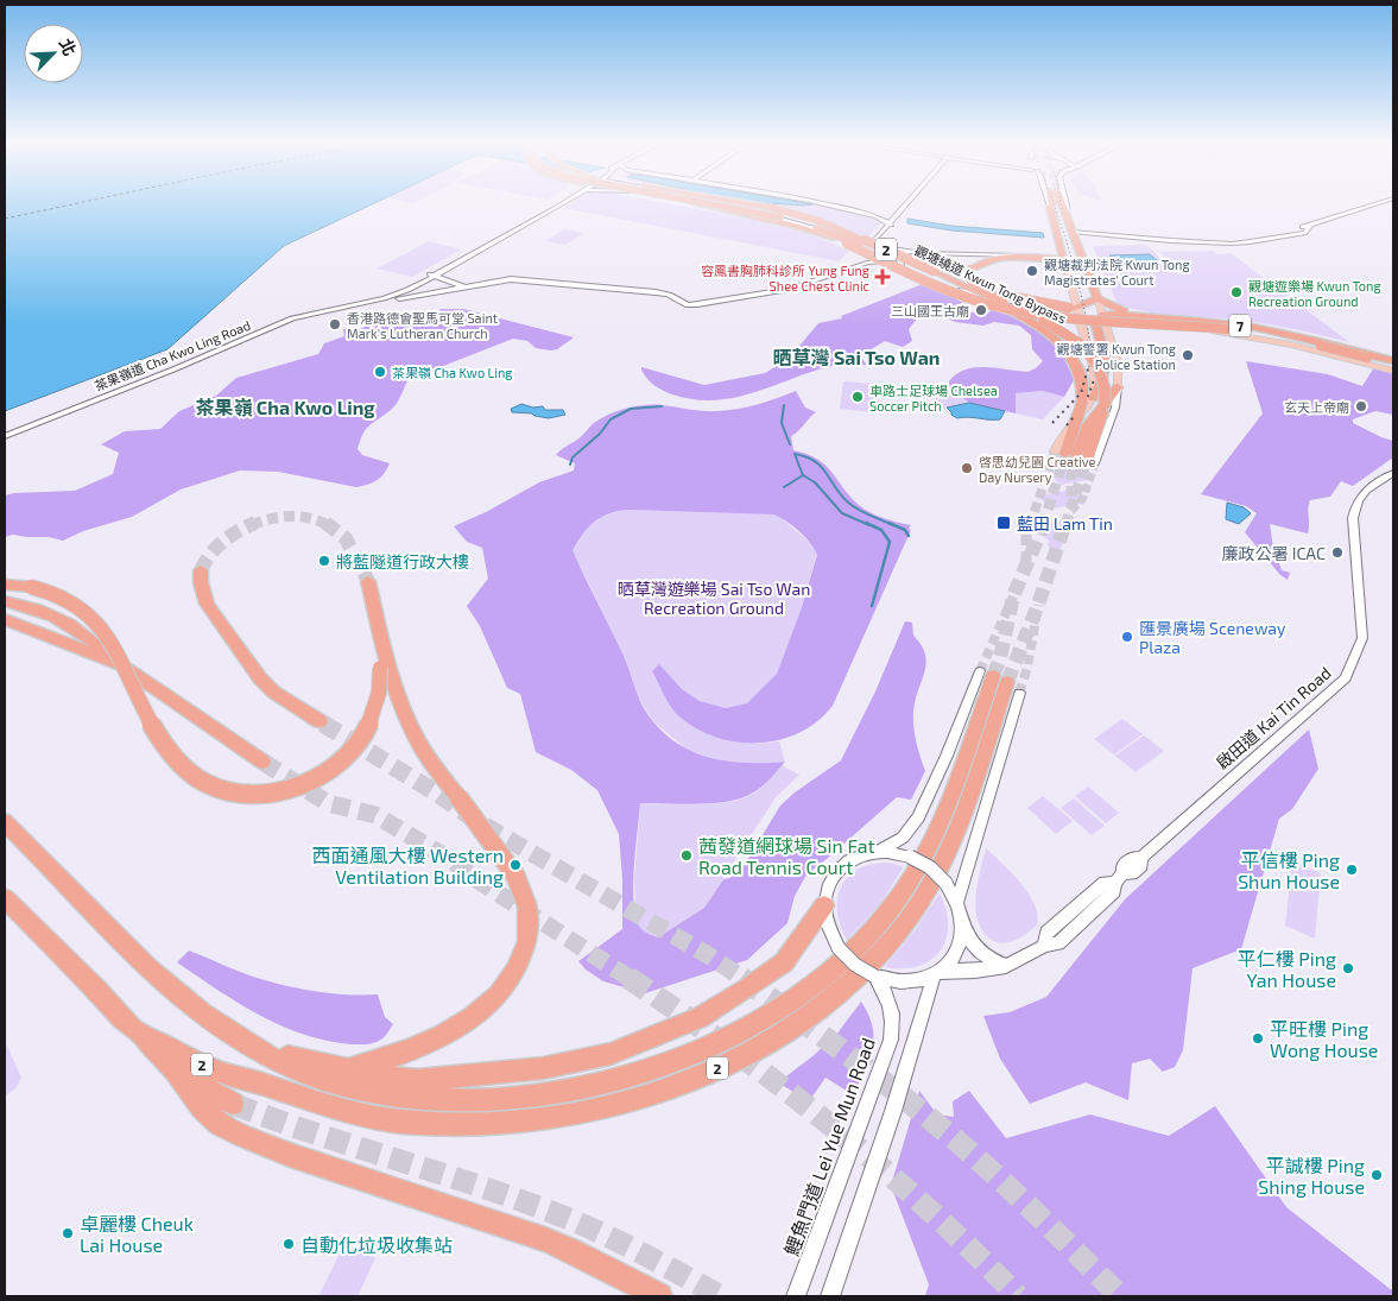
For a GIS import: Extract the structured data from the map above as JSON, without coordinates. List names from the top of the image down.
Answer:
{
  "streets": {
    "highway": ["2", "觀塘繞道 Kwun Tong Bypass", "7"],
    "main road": ["茶果嶺道 Cha Kwo Ling Road", "啟田道 Kai Tin Road", "鯉魚門道 Lei Yue Mun Road"]
  },
  "crossings": [
    ["啟田道 Kai Tin Road", "鯉魚門道 Lei Yue Mun Road"]
  ],
  "districts": ["晒草灣 Sai Tso Wan", "茶果嶺 Cha Kwo Ling"],
  "parks": ["晒草灣遊樂場 Sai Tso Wan Recreation Ground"],
  "places": {
    "other": [
      "觀塘裁判法院 Kwun Tong Magistrates' Court",
      "觀塘遊樂場 Kwun Tong Recreation Ground",
      "三山國王古廟",
      "香港路德會聖馬可堂 Saint Mark's Lutheran Church",
      "觀塘警署 Kwun Tong Police Station",
      "茶果嶺 Cha Kwo Ling",
      "車路士足球場 Chelsea Soccer Pitch",
      "玄天上帝廟",
      "啓思幼兒園 Creative Day Nursery",
      "廉政公署 ICAC",
      "將藍隧道行政大樓",
      "匯景廣場 Sceneway Plaza",
      "茜發道網球場 Sin Fat Road Tennis Court",
      "西面通風大樓 Western Ventilation Building",
      "平信樓 Ping Shun House",
      "平仁樓 Ping Yan House",
      "平旺樓 Ping Wong House",
      "平誠樓 Ping Shing House",
      "卓麗樓 Cheuk Lai House",
      "自動化垃圾收集站"
    ],
    "health": ["容鳳書胸肺科診所 Yung Fung Shee Chest Clinic"],
    "transit": ["藍田 Lam Tin"]
  },
  "north": "top right"
}
